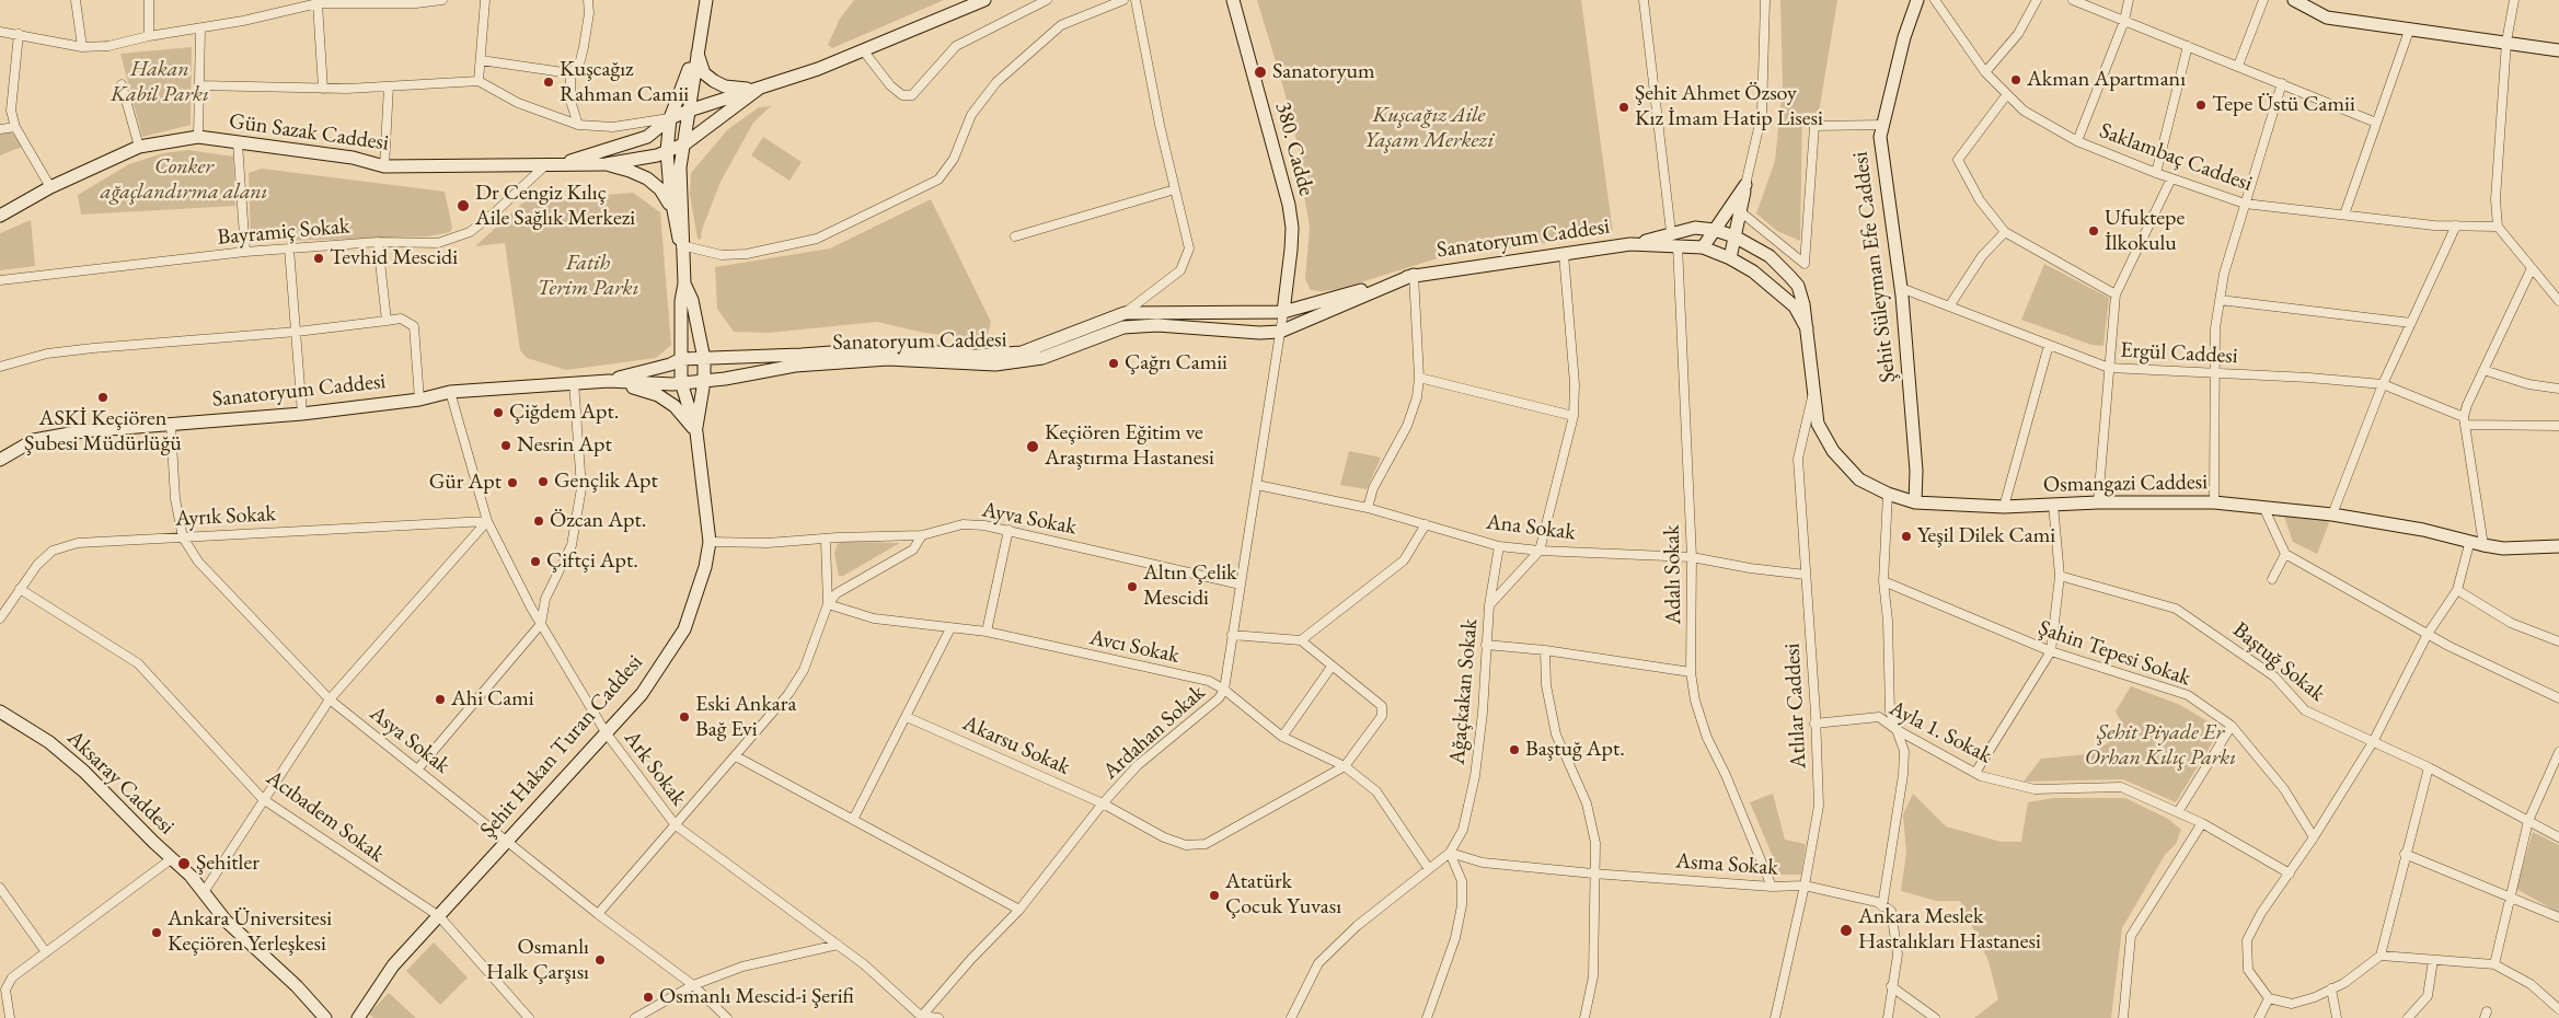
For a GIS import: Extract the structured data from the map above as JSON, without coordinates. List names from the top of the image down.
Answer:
{
  "streets": {
    "main road": [
      "Gün Sazak Caddesi",
      "380. Cadde",
      "Sanatoryum Caddesi",
      "Şehit Süleyman Efe Caddesi",
      "Osmangazi Caddesi",
      "Şehit Hakan Turan Caddesi",
      "Aksaray Caddesi"
    ],
    "street": [
      "Saklambaç Caddesi",
      "Bayramiç Sokak",
      "Ergül Caddesi",
      "Ayrık Sokak",
      "Ayva Sokak",
      "Ana Sokak",
      "Adalı Sokak",
      "Avcı Sokak",
      "Şahin Tepesi Sokak",
      "Baştuğ Sokak",
      "Ağaçkakan Sokak",
      "Atlılar Caddesi",
      "Ardahan Sokak",
      "Ayla 1. Sokak",
      "Asya Sokak",
      "Akarsu Sokak",
      "Ark Sokak",
      "Acıbadem Sokak",
      "Asma Sokak"
    ]
  },
  "crossings": [
    ["Gün Sazak Caddesi", "Bayramiç Sokak"],
    ["380. Cadde", "Sanatoryum Caddesi"],
    ["380. Cadde", "Ardahan Sokak"],
    ["Sanatoryum Caddesi", "Osmangazi Caddesi"],
    ["Sanatoryum Caddesi", "Adalı Sokak"],
    ["Sanatoryum Caddesi", "Ağaçkakan Sokak"],
    ["Sanatoryum Caddesi", "Ardahan Sokak"],
    ["Sanatoryum Caddesi", "Asya Sokak"],
    ["Sanatoryum Caddesi", "Ark Sokak"],
    ["Şehit Süleyman Efe Caddesi", "Ergül Caddesi"],
    ["Şehit Süleyman Efe Caddesi", "Osmangazi Caddesi"],
    ["Osmangazi Caddesi", "Atlılar Caddesi"],
    ["Ayrık Sokak", "Asya Sokak"],
    ["Ayrık Sokak", "Ark Sokak"],
    ["Ayrık Sokak", "Acıbadem Sokak"],
    ["Ayva Sokak", "Ardahan Sokak"],
    ["Ayva Sokak", "Şehit Hakan Turan Caddesi"],
    ["Ana Sokak", "Adalı Sokak"],
    ["Ana Sokak", "Ağaçkakan Sokak"],
    ["Ana Sokak", "Atlılar Caddesi"],
    ["Ana Sokak", "Ardahan Sokak"],
    ["Adalı Sokak", "Asma Sokak"],
    ["Avcı Sokak", "Ağaçkakan Sokak"],
    ["Avcı Sokak", "Ardahan Sokak"],
    ["Avcı Sokak", "Akarsu Sokak"],
    ["Ağaçkakan Sokak", "Asma Sokak"],
    ["Atlılar Caddesi", "Ayla 1. Sokak"],
    ["Atlılar Caddesi", "Asma Sokak"],
    ["Ardahan Sokak", "Akarsu Sokak"],
    ["Ardahan Sokak", "Ark Sokak"],
    ["Asya Sokak", "Şehit Hakan Turan Caddesi"],
    ["Şehit Hakan Turan Caddesi", "Ark Sokak"],
    ["Şehit Hakan Turan Caddesi", "Acıbadem Sokak"]
  ],
  "parks": [
    "Hakan Kabil Parkı",
    "Kuşcağız Aile Yaşam Merkezi",
    "Conker ağaçlandırma alanı",
    "Fatih Terim Parkı",
    "Şehit Piyade Er Orhan Kılıç Parkı"
  ],
  "places": [
    "Sanatoryum",
    "Akman Apartmanı",
    "Kuşcağız Rahman Camii",
    "Tepe Üstü Camii",
    "Şehit Ahmet Özsoy Kız İmam Hatip Lisesi",
    "Dr Cengiz Kılıç Aile Sağlık Merkezi",
    "Ufuktepe İlkokulu",
    "Tevhid Mescidi",
    "Çağrı Camii",
    "ASKİ Keçiören Şubesi Müdürlüğü",
    "Çiğdem Apt.",
    "Nesrin Apt",
    "Keçiören Eğitim ve Araştırma Hastanesi",
    "Gençlik Apt",
    "Gür Apt",
    "Özcan Apt.",
    "Yeşil Dilek Cami",
    "Çiftçi Apt.",
    "Altın Çelik Mescidi",
    "Ahi Cami",
    "Eski Ankara Bağ Evi",
    "Baştuğ Apt.",
    "Şehitler",
    "Atatürk Çocuk Yuvası",
    "Ankara Meslek Hastalıkları Hastanesi",
    "Ankara Üniversitesi Keçiören Yerleşkesi",
    "Osmanlı Halk Çarşısı",
    "Osmanlı Mescid-i Şerifi"
  ]
}
